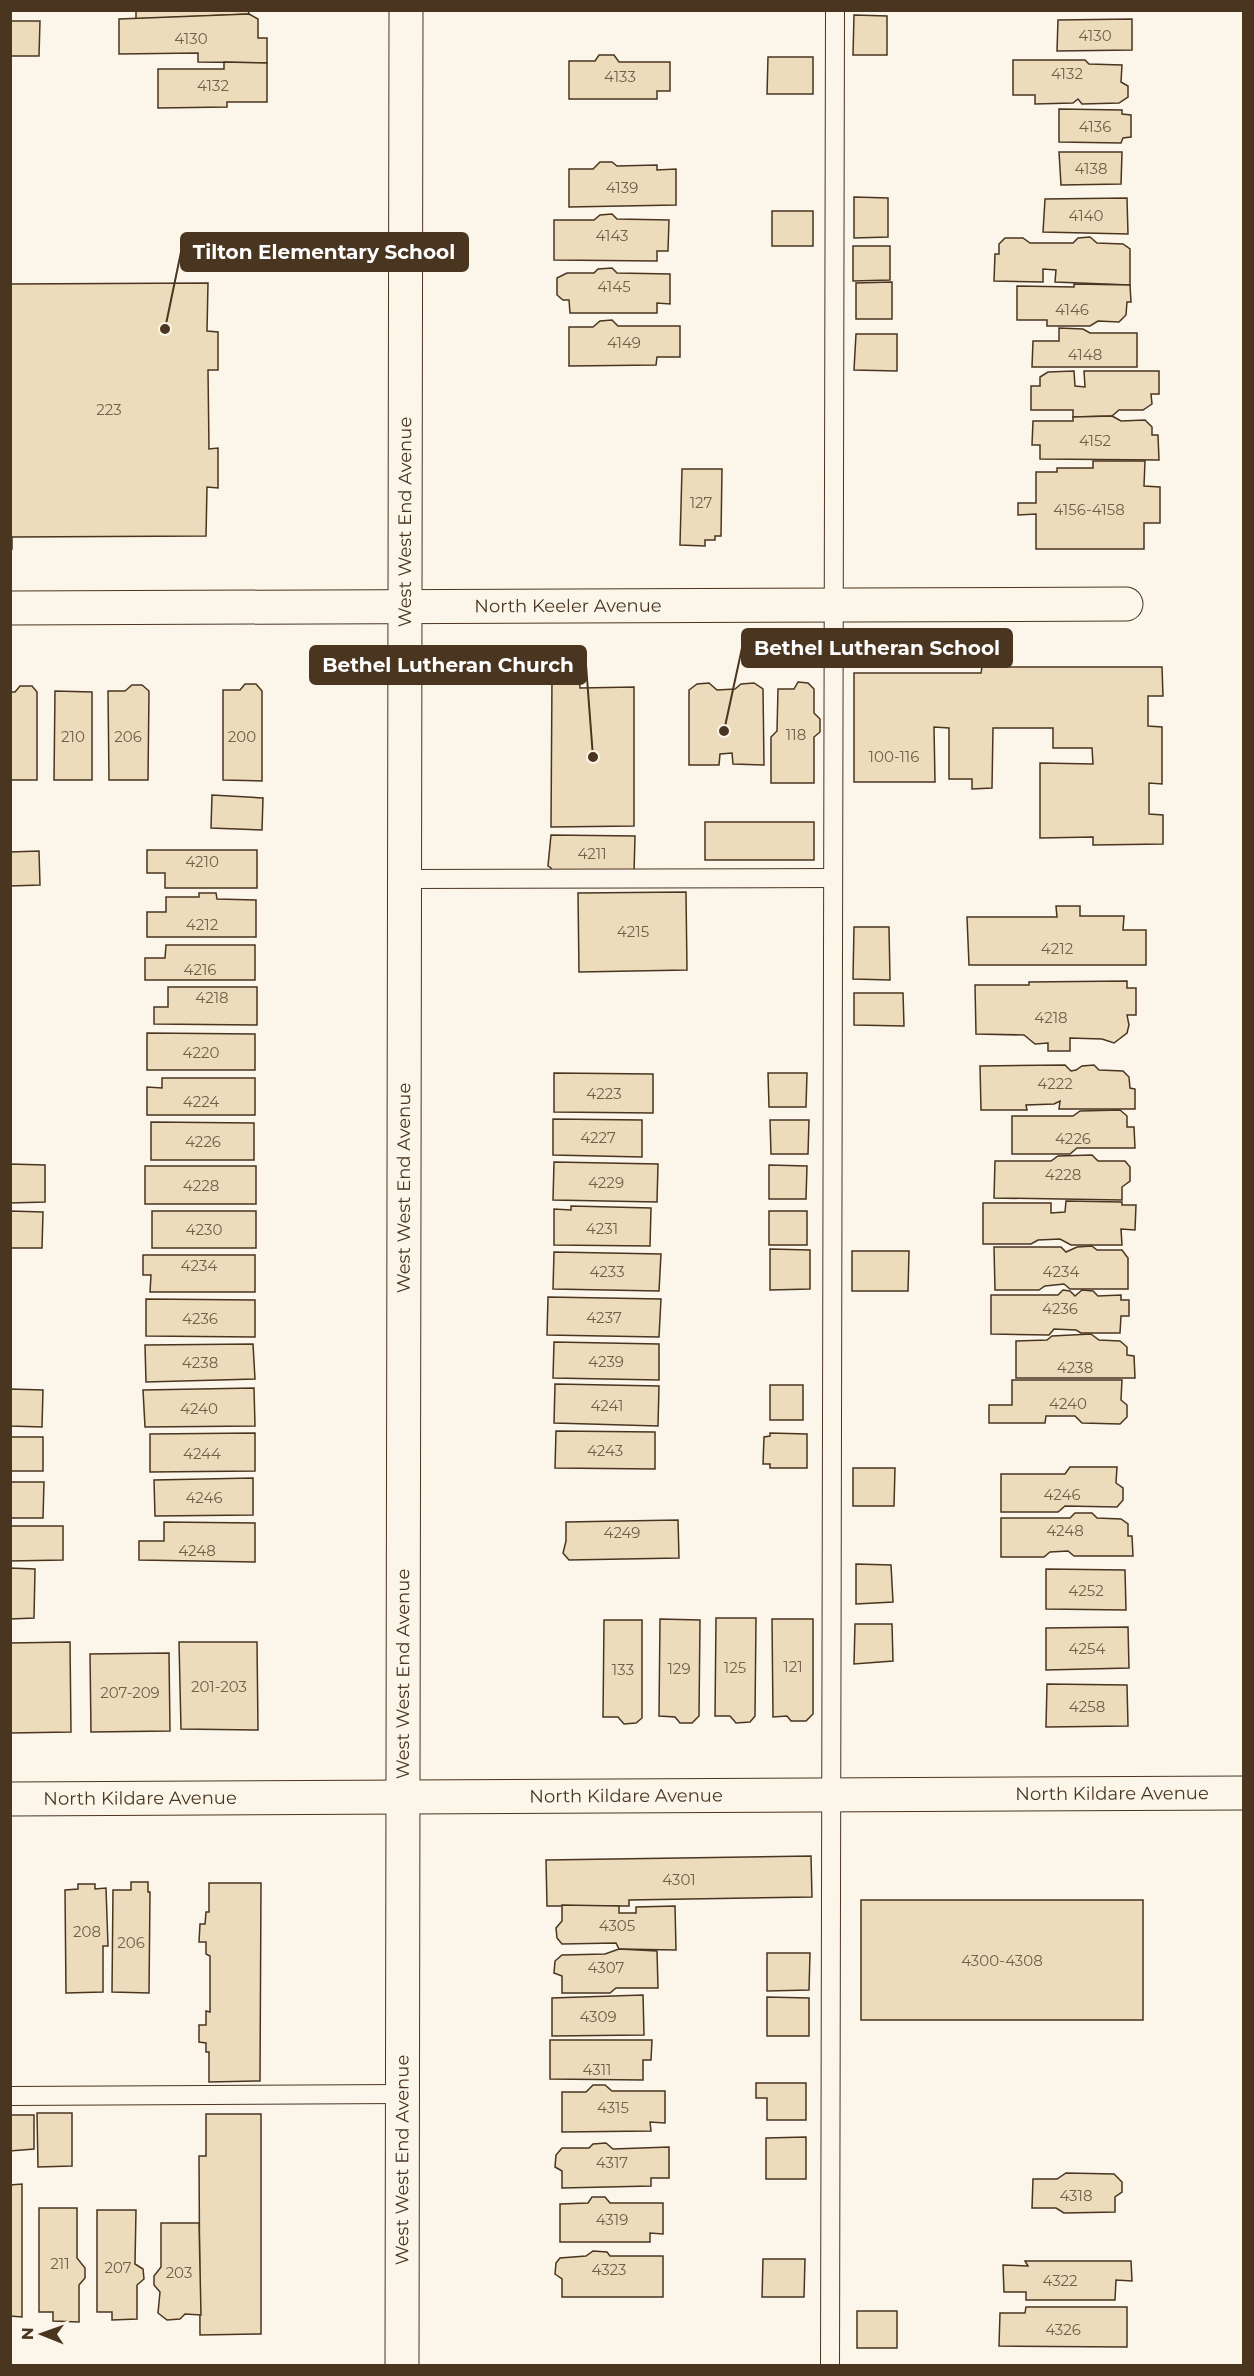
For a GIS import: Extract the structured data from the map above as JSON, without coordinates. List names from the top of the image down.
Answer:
{
  "streets": {
    "street": ["West West End Avenue", "North Keeler Avenue", "North Kildare Avenue"]
  },
  "crossings": [
    ["West West End Avenue", "North Keeler Avenue"],
    ["West West End Avenue", "North Kildare Avenue"]
  ],
  "places": ["Tilton Elementary School", "Bethel Lutheran School", "Bethel Lutheran Church"],
  "house_numbers": [
    "4130",
    "4130",
    "4132",
    "4133",
    "4132",
    "4136",
    "4138",
    "4139",
    "4140",
    "4143",
    "4145",
    "4146",
    "4149",
    "4148",
    "223",
    "4152",
    "127",
    "4156-4158",
    "118",
    "210",
    "206",
    "200",
    "100-116",
    "4211",
    "4210",
    "4212",
    "4215",
    "4212",
    "4216",
    "4218",
    "4218",
    "4220",
    "4222",
    "4223",
    "4224",
    "4227",
    "4226",
    "4226",
    "4228",
    "4229",
    "4228",
    "4231",
    "4230",
    "4234",
    "4233",
    "4234",
    "4236",
    "4237",
    "4236",
    "4239",
    "4238",
    "4238",
    "4240",
    "4241",
    "4240",
    "4243",
    "4244",
    "4246",
    "4246",
    "4248",
    "4249",
    "4248",
    "4252",
    "4254",
    "121",
    "125",
    "129",
    "133",
    "201-203",
    "207-209",
    "4258",
    "4301",
    "4305",
    "208",
    "206",
    "4300-4308",
    "4307",
    "4309",
    "4311",
    "4315",
    "4317",
    "4318",
    "4319",
    "211",
    "207",
    "4323",
    "203",
    "4322",
    "4326"
  ],
  "north": "left"
}
